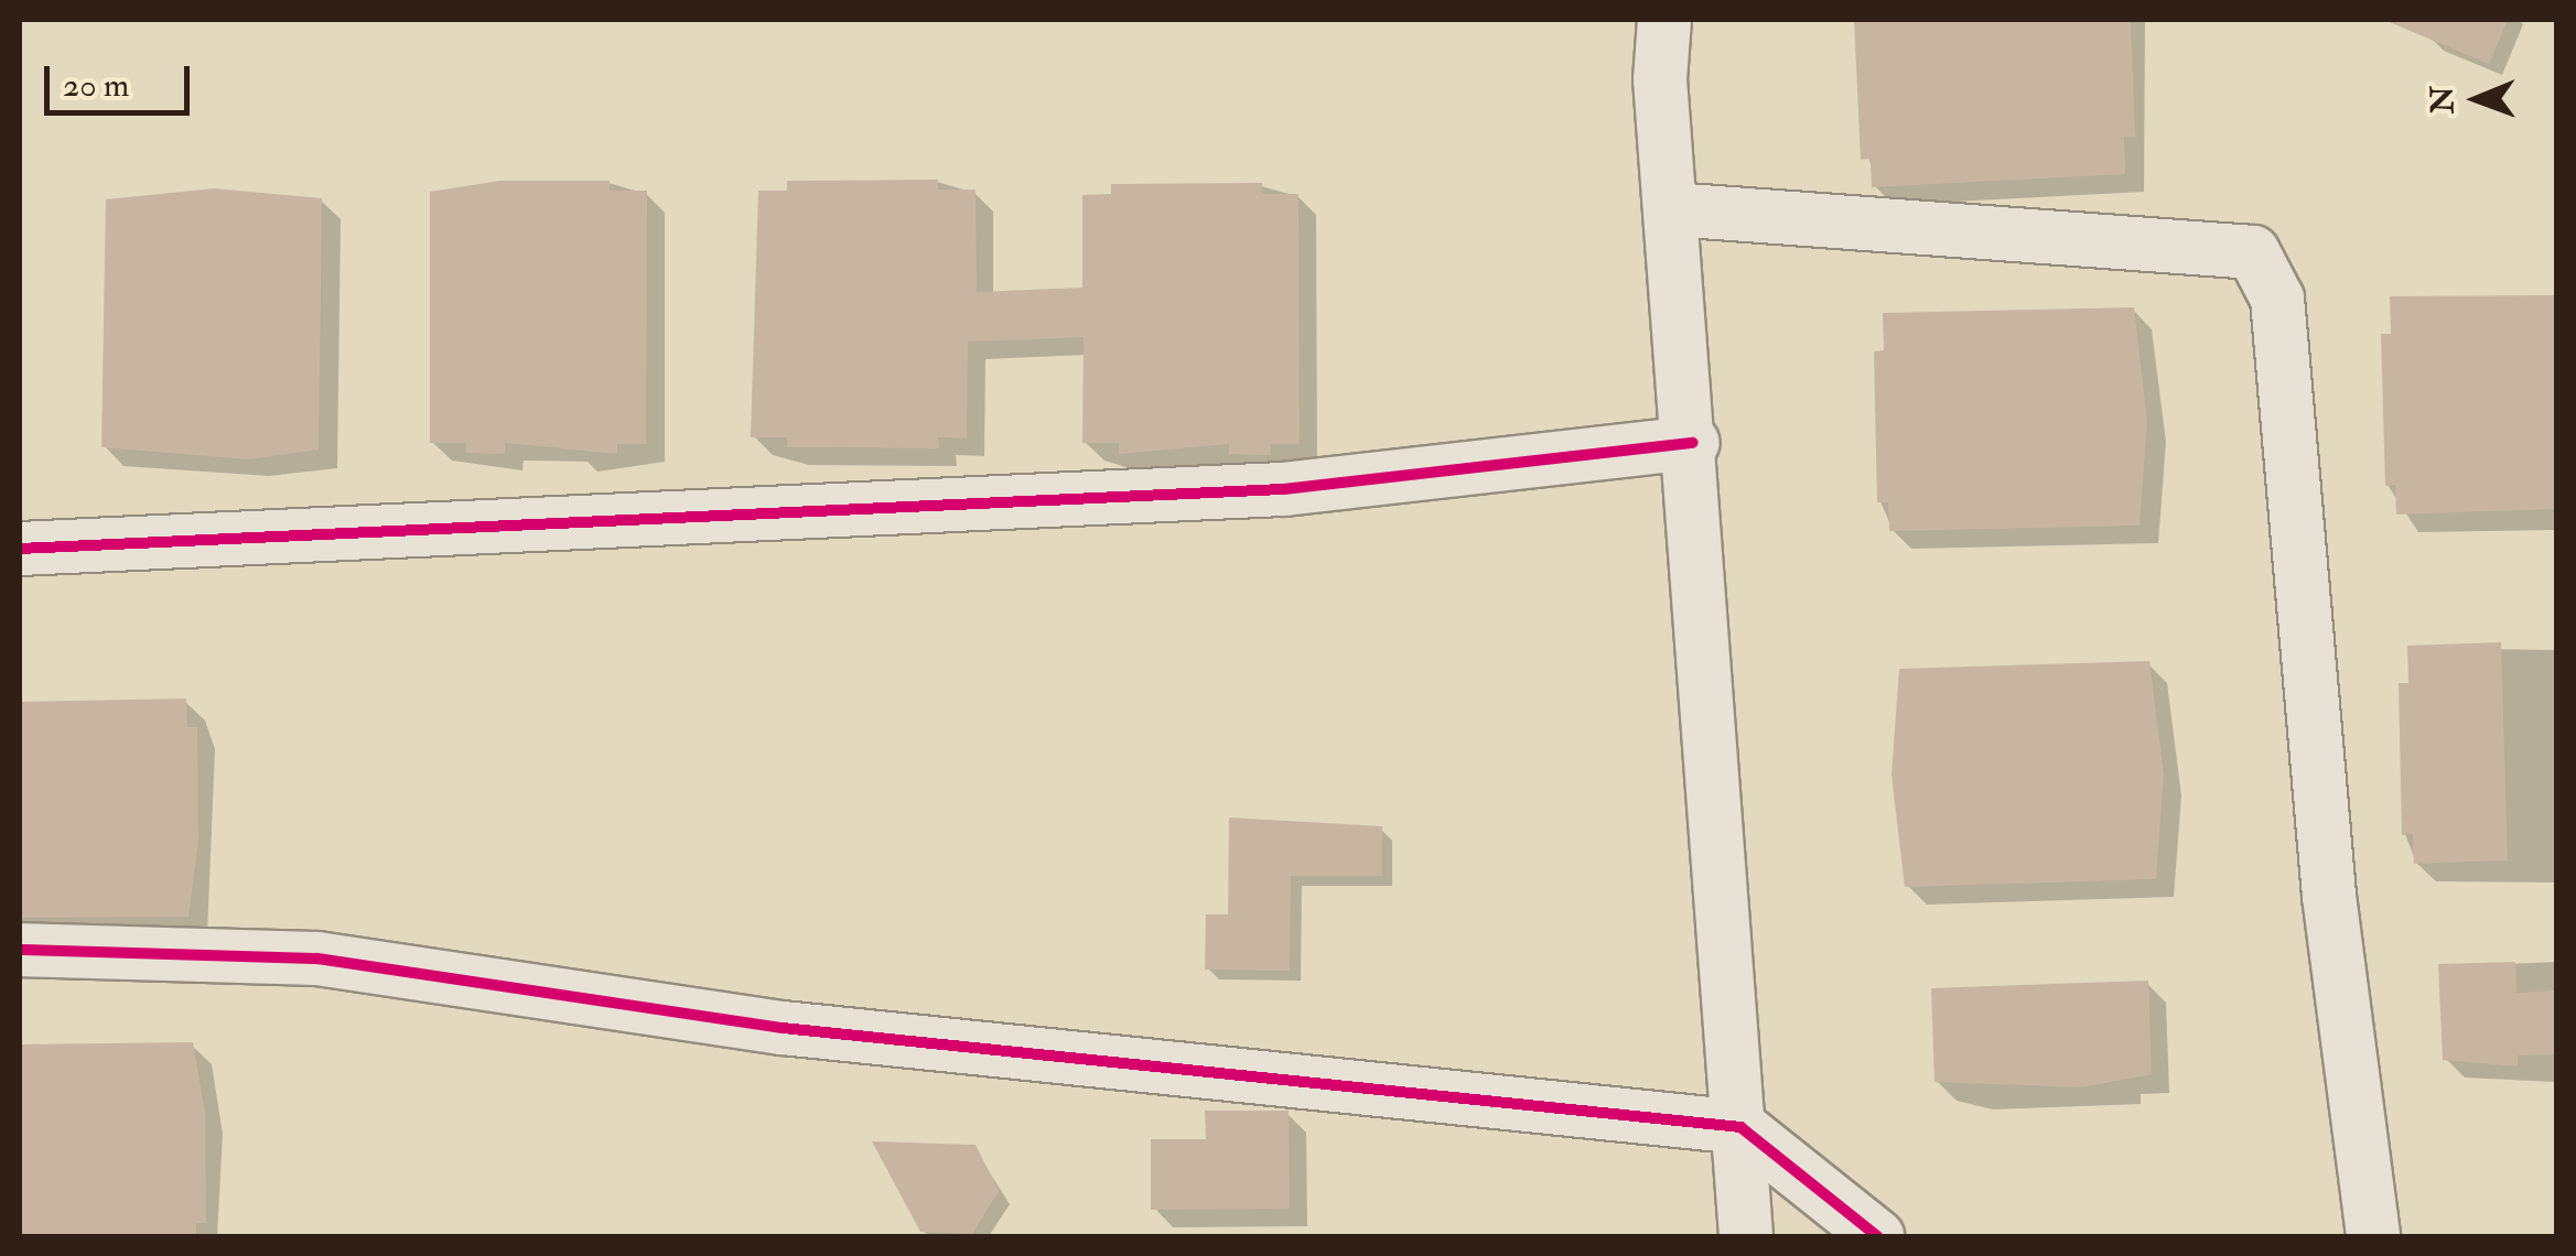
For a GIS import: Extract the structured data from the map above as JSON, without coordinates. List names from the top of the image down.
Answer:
{
  "scale_bar": "20 m",
  "north": "left"
}
